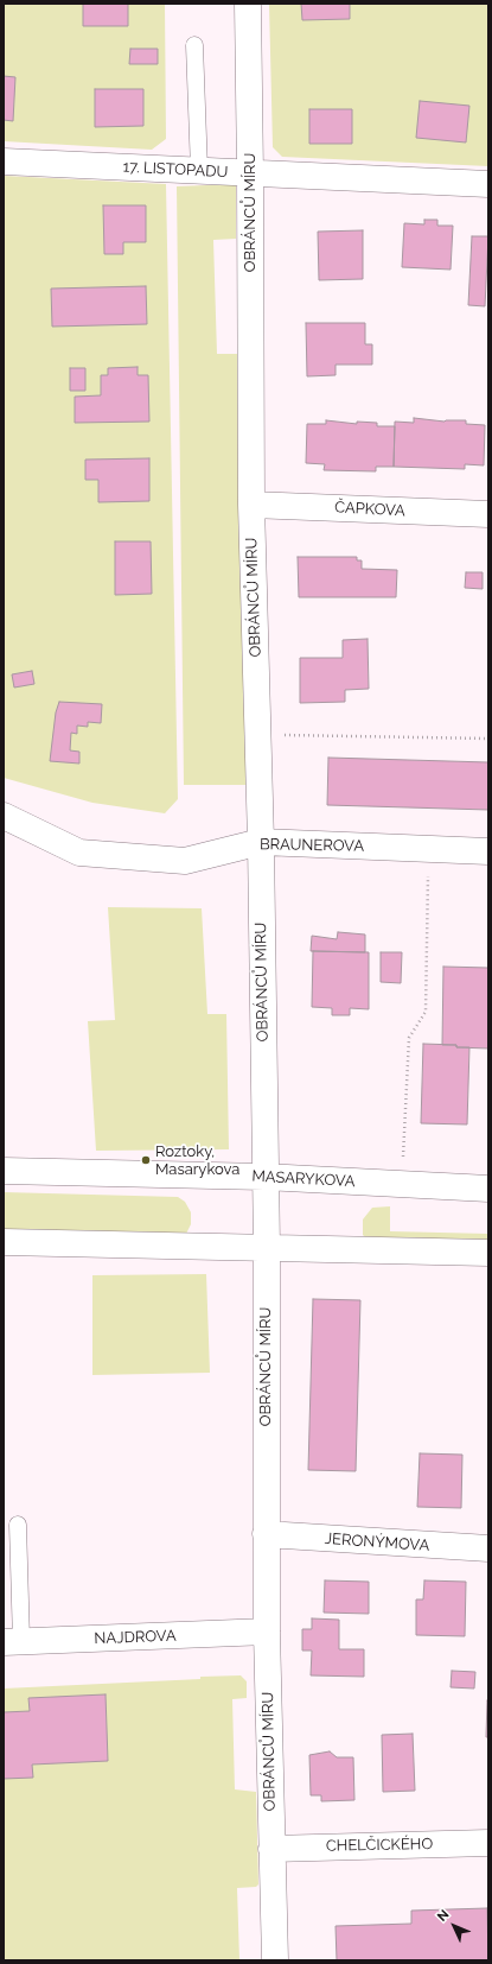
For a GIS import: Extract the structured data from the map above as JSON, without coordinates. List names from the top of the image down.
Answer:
{
  "streets": {
    "street": [
      "17. LISTOPADU",
      "OBRÁNCŮ MÍRU",
      "ČAPKOVA",
      "BRAUNEROVA",
      "MASARYKOVA",
      "JERONÝMOVA",
      "NAJDROVA",
      "CHELČICKÉHO"
    ]
  },
  "crossings": [
    ["17. LISTOPADU", "OBRÁNCŮ MÍRU"],
    ["OBRÁNCŮ MÍRU", "ČAPKOVA"],
    ["OBRÁNCŮ MÍRU", "BRAUNEROVA"],
    ["OBRÁNCŮ MÍRU", "MASARYKOVA"],
    ["OBRÁNCŮ MÍRU", "JERONÝMOVA"],
    ["OBRÁNCŮ MÍRU", "NAJDROVA"],
    ["OBRÁNCŮ MÍRU", "CHELČICKÉHO"]
  ],
  "places": ["Roztoky, Masarykova"],
  "north": "top left"
}
